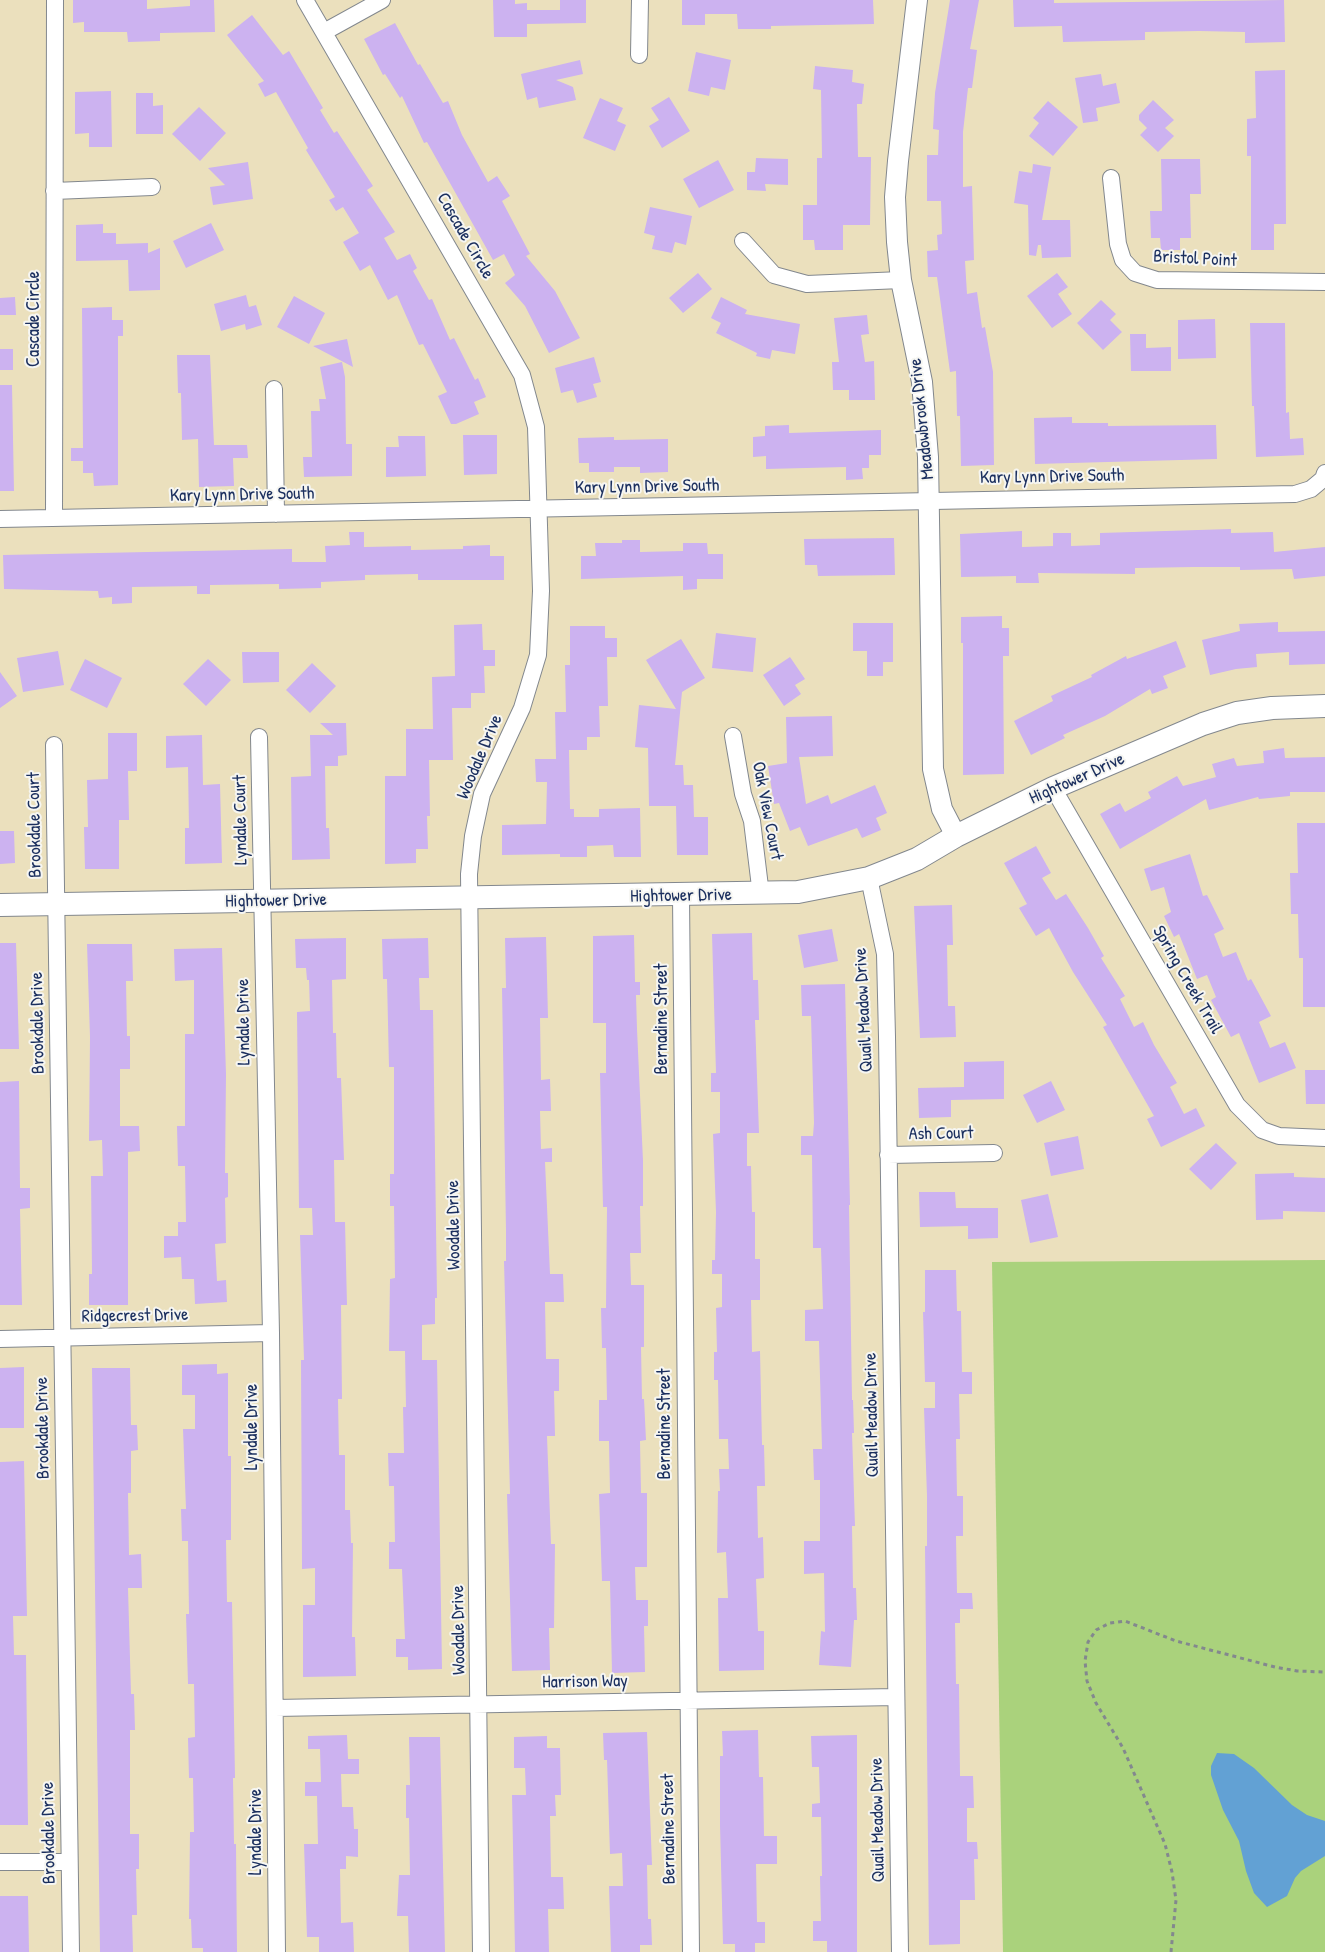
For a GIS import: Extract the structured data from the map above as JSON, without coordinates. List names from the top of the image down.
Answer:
{
  "streets": {
    "main road": ["Hightower Drive"],
    "street": [
      "Cascade Circle",
      "Bristol Point",
      "Meadowbrook Drive",
      "Kary Lynn Drive South",
      "Woodale Drive",
      "Oak View Court",
      "Lyndale Court",
      "Brookdale Court",
      "Spring Creek Trail",
      "Quail Meadow Drive",
      "Bernadine Street",
      "Lyndale Drive",
      "Brookdale Drive",
      "Ash Court",
      "Ridgecrest Drive",
      "Harrison Way"
    ]
  },
  "crossings": [
    ["Cascade Circle", "Kary Lynn Drive South"],
    ["Cascade Circle", "Woodale Drive"],
    ["Meadowbrook Drive", "Kary Lynn Drive South"],
    ["Meadowbrook Drive", "Hightower Drive"],
    ["Kary Lynn Drive South", "Woodale Drive"],
    ["Woodale Drive", "Hightower Drive"],
    ["Woodale Drive", "Harrison Way"],
    ["Hightower Drive", "Oak View Court"],
    ["Hightower Drive", "Lyndale Court"],
    ["Hightower Drive", "Brookdale Court"],
    ["Hightower Drive", "Spring Creek Trail"],
    ["Hightower Drive", "Quail Meadow Drive"],
    ["Hightower Drive", "Bernadine Street"],
    ["Hightower Drive", "Lyndale Drive"],
    ["Hightower Drive", "Brookdale Drive"],
    ["Lyndale Court", "Lyndale Drive"],
    ["Brookdale Court", "Brookdale Drive"],
    ["Quail Meadow Drive", "Ash Court"],
    ["Quail Meadow Drive", "Harrison Way"],
    ["Bernadine Street", "Harrison Way"],
    ["Lyndale Drive", "Ridgecrest Drive"],
    ["Lyndale Drive", "Harrison Way"],
    ["Brookdale Drive", "Ridgecrest Drive"]
  ]
}
